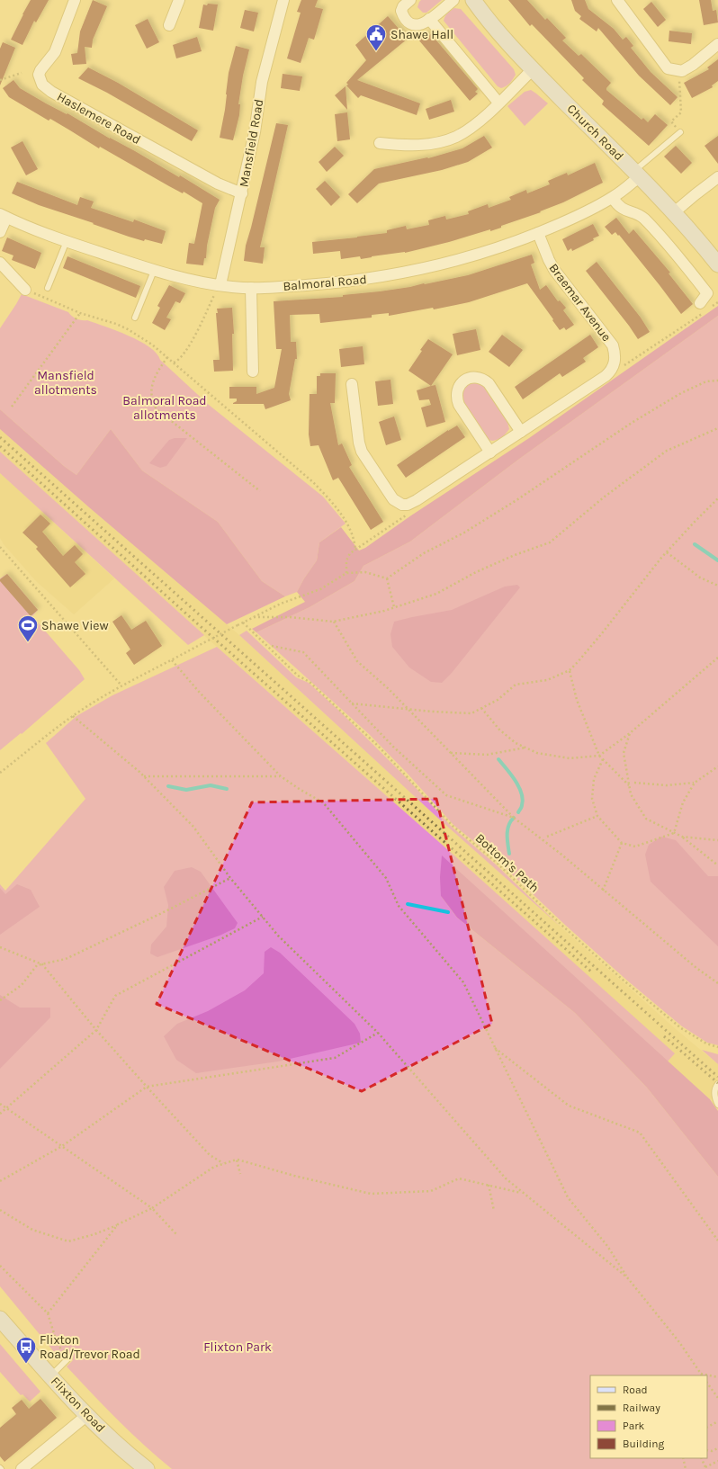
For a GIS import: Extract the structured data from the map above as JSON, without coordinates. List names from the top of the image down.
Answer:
{
  "streets": {
    "main road": ["Church Road", "Flixton Road"],
    "street": [
      "Haslemere Road",
      "Mansfield Road",
      "Balmoral Road",
      "Braemar Avenue"
    ],
    "path": ["Bottom's Path"]
  },
  "crossings": [
    ["Haslemere Road", "Mansfield Road"],
    ["Church Road", "Balmoral Road"],
    ["Mansfield Road", "Balmoral Road"],
    ["Balmoral Road", "Braemar Avenue"]
  ],
  "parks": ["Mansfield allotments", "Balmoral Road allotments", "Flixton Park"],
  "places": {
    "public building": ["Shawe Hall"],
    "sports": ["Shawe View"],
    "bus stop": ["Flixton Road/Trevor Road"]
  },
  "legend": [
    "Road",
    "Railway",
    "Park",
    "Building"
  ]
}
